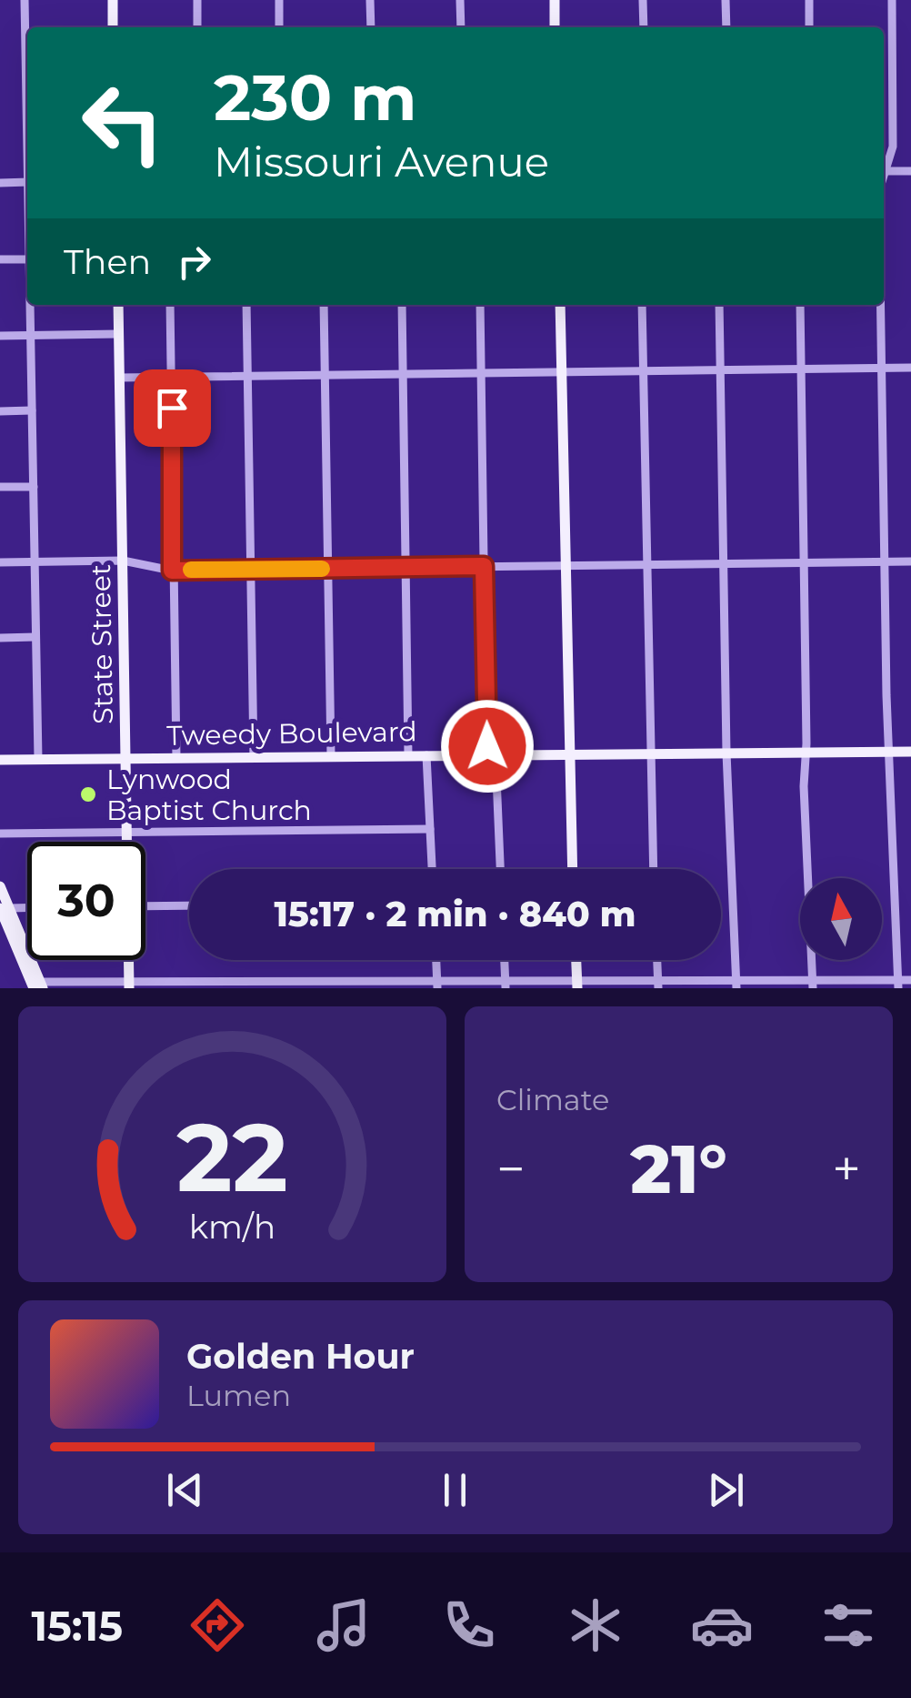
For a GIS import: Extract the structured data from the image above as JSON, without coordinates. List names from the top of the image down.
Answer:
{
  "streets": {
    "main road": ["State Street", "Tweedy Boulevard"]
  },
  "crossings": [
    ["State Street", "Tweedy Boulevard"]
  ],
  "places": ["Lynwood Baptist Church"],
  "north": "top",
  "page": {
    "turn": ["230 m", "Missouri Avenue"],
    "then": "Then",
    "limit": "30",
    "trip": "15:17 · 2 min · 840 m",
    "tile": "Climate",
    "heat": ["−", "21°", "+"],
    "song": ["Golden Hour", "Lumen"],
    "tabs": "15:15",
    "gauge": ["22", "km/h"]
  }
}
